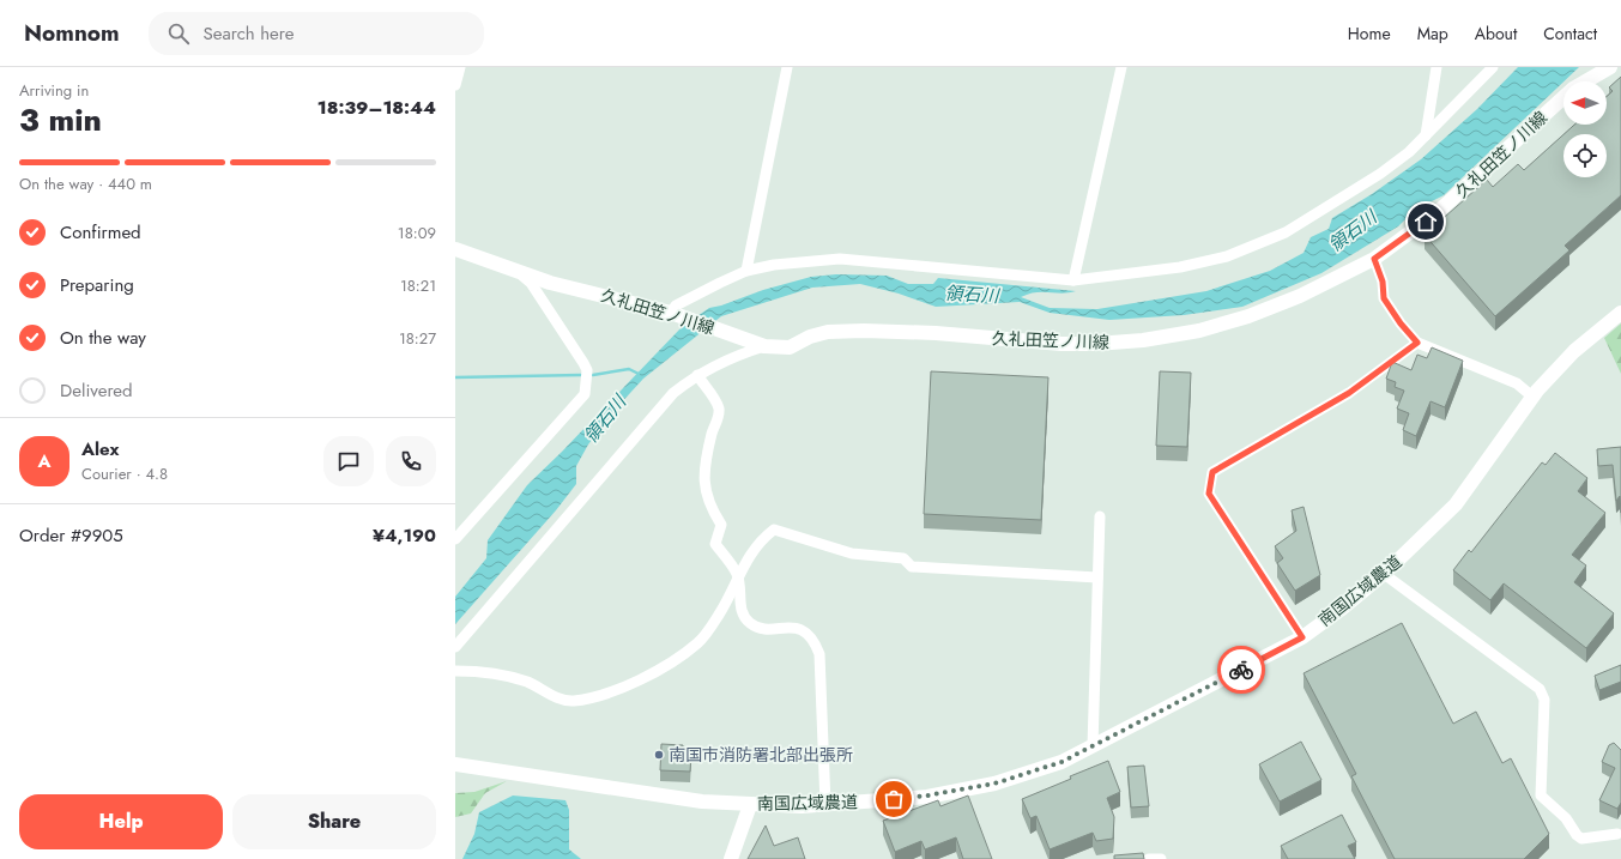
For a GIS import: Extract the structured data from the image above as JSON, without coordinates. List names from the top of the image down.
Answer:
{
  "streets": {
    "street": ["久礼田笠ノ川線", "南国広域農道"]
  },
  "water": ["領石川"],
  "places": ["南国市消防署北部出張所"],
  "north": "left",
  "page": {
    "header": "Nomnom",
    "search": "Search here",
    "nav": [
      "Home",
      "Map",
      "About",
      "Contact"
    ],
    "heading": ["3 min", "Arriving in", "18:39–18:44"],
    "panel": [
      "Alex",
      "Courier · 4.8",
      "Order #9905",
      "¥4,190"
    ],
    "bar": "On the way · 440 m",
    "list": [
      ["Confirmed", "18:09"],
      ["Preparing", "18:21"],
      ["On the way", "18:27"],
      "Delivered"
    ],
    "round": "A",
    "buttons": ["Help", "Share"]
  }
}
